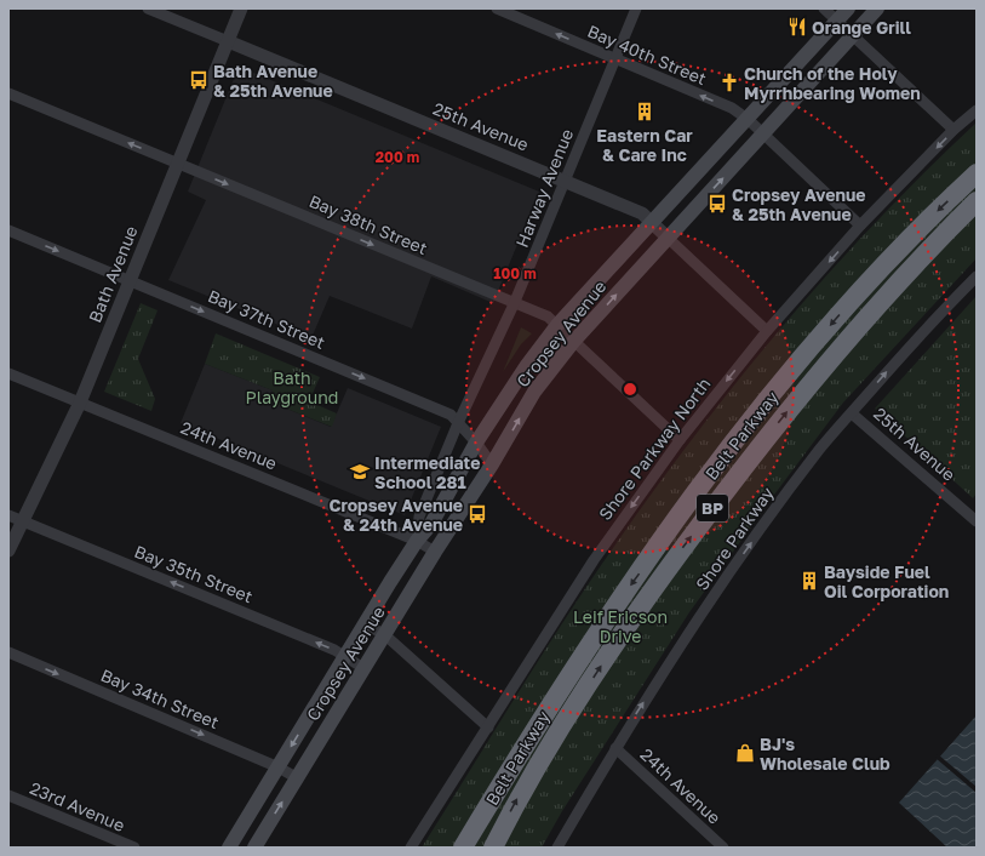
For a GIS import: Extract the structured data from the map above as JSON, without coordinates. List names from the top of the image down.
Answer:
{
  "streets": {
    "highway": ["Belt Parkway", "BP"],
    "main road": ["Cropsey Avenue"],
    "street": [
      "Bay 40th Street",
      "25th Avenue",
      "Harway Avenue",
      "Bay 38th Street",
      "Bath Avenue",
      "Bay 37th Street",
      "24th Avenue",
      "Shore Parkway North",
      "Shore Parkway",
      "Bay 35th Street",
      "Bay 34th Street",
      "23rd Avenue"
    ]
  },
  "crossings": [
    ["Bay 40th Street", "Harway Avenue"],
    ["Bay 40th Street", "Cropsey Avenue"],
    ["Bay 40th Street", "Shore Parkway North"],
    ["25th Avenue", "Harway Avenue"],
    ["25th Avenue", "Bath Avenue"],
    ["25th Avenue", "Cropsey Avenue"],
    ["25th Avenue", "Shore Parkway North"],
    ["25th Avenue", "Shore Parkway"],
    ["Harway Avenue", "Bay 38th Street"],
    ["Harway Avenue", "Bay 37th Street"],
    ["Harway Avenue", "Cropsey Avenue"],
    ["Harway Avenue", "24th Avenue"],
    ["Bay 38th Street", "Bath Avenue"],
    ["Bay 38th Street", "Cropsey Avenue"],
    ["Bay 38th Street", "Shore Parkway North"],
    ["Bath Avenue", "Bay 37th Street"],
    ["Bath Avenue", "24th Avenue"],
    ["Bath Avenue", "Bay 35th Street"],
    ["Bay 37th Street", "Cropsey Avenue"],
    ["Cropsey Avenue", "24th Avenue"],
    ["Cropsey Avenue", "Bay 35th Street"],
    ["Cropsey Avenue", "Bay 34th Street"],
    ["24th Avenue", "Shore Parkway"]
  ],
  "one_way": [
    "Bay 40th Street",
    "Bay 37th Street",
    "Shore Parkway North",
    "Shore Parkway",
    "Bay 35th Street",
    "Bay 34th Street"
  ],
  "parks": ["Bath Playground", "Leif Ericson Drive"],
  "places": {
    "restaurant": ["Orange Grill"],
    "bus stop": ["Bath Avenue & 25th Avenue", "Cropsey Avenue & 25th Avenue", "Cropsey Avenue & 24th Avenue"],
    "church": ["Church of the Holy Myrrhbearing Women"],
    "building": ["Eastern Car & Care Inc", "Bayside Fuel Oil Corporation"],
    "school or university": ["Intermediate School 281"],
    "shop": ["BJ's Wholesale Club"]
  },
  "rings": ["200 m", "100 m"]
}
